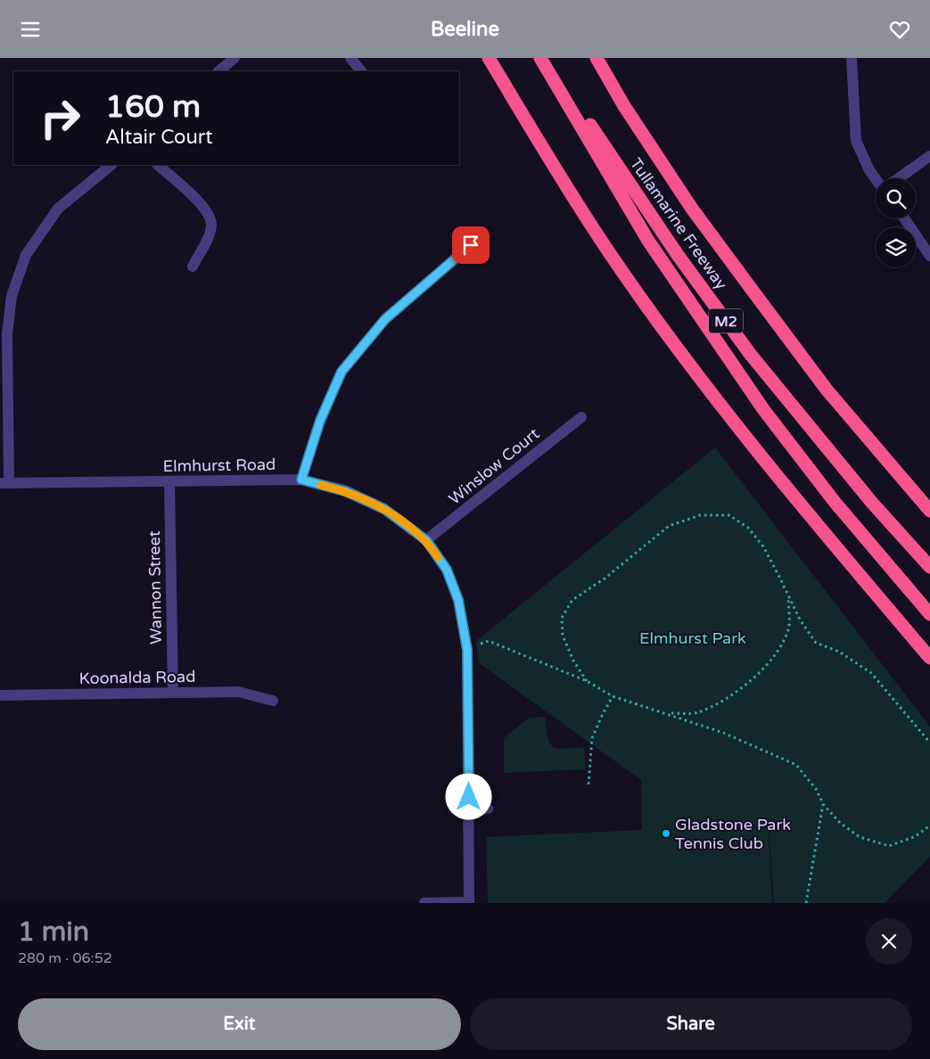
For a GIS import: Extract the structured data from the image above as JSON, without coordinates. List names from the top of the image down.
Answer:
{
  "streets": {
    "highway": ["Tullamarine Freeway", "M2"],
    "street": [
      "Elmhurst Road",
      "Winslow Court",
      "Wannon Street",
      "Koonalda Road"
    ]
  },
  "crossings": [
    ["Elmhurst Road", "Winslow Court"],
    ["Elmhurst Road", "Wannon Street"],
    ["Wannon Street", "Koonalda Road"]
  ],
  "parks": ["Elmhurst Park"],
  "places": ["Gladstone Park Tennis Club"],
  "page": {
    "header": "Beeline",
    "turn": ["160 m", "Altair Court"],
    "heading": ["1 min", "280 m · 06:52"],
    "buttons": ["Exit", "Share"]
  }
}
